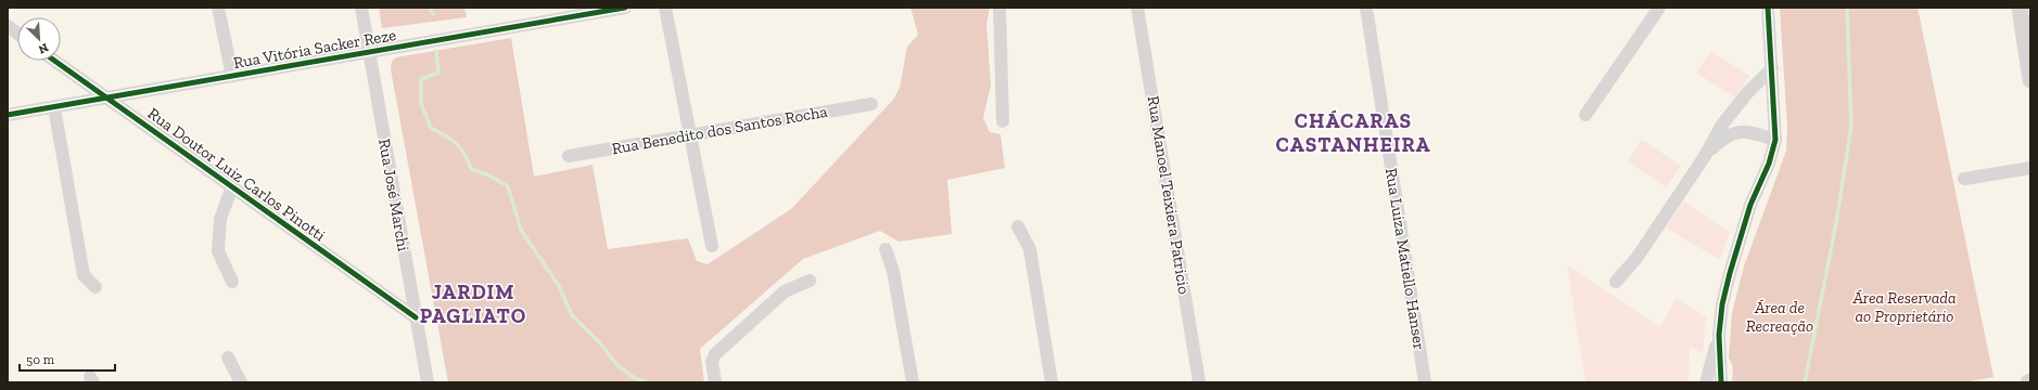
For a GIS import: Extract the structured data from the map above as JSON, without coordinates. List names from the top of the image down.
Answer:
{
  "streets": {
    "street": [
      "Rua Vitória Sacker Reze",
      "Rua Benedito dos Santos Rocha",
      "Rua Doutor Luiz Carlos Pinotti",
      "Rua José Marchi",
      "Rua Manoel Teixiera Patricio",
      "Rua Luiza Matiello Hanser"
    ]
  },
  "crossings": [
    ["Rua Vitória Sacker Reze", "Rua Doutor Luiz Carlos Pinotti"],
    ["Rua Vitória Sacker Reze", "Rua José Marchi"],
    ["Rua Doutor Luiz Carlos Pinotti", "Rua José Marchi"]
  ],
  "districts": ["CHÁCARAS CASTANHEIRA", "JARDIM PAGLIATO"],
  "parks": ["Área Reservada ao Proprietário", "Área de Recreação"],
  "scale_bar": "50 m",
  "north": "bottom right"
}
